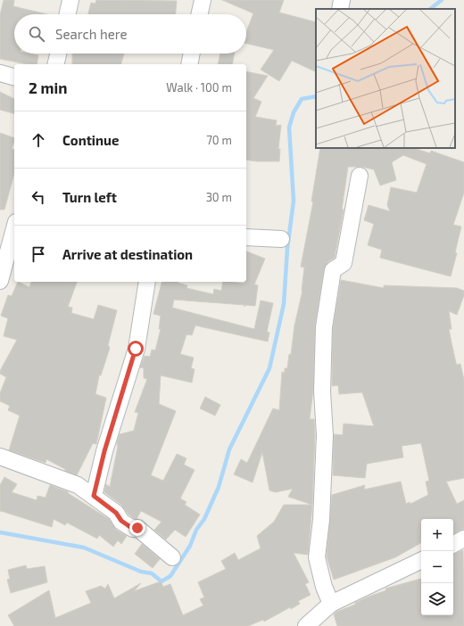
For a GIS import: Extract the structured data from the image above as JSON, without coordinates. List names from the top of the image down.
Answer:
{
  "page": {
    "search": "Search here",
    "heading": ["2 min", "Walk · 100 m"],
    "list": [
      ["Continue", "70 m"],
      ["Turn left", "30 m"],
      "Arrive at destination"
    ],
    "map_buttons": ["+", "−"]
  }
}
